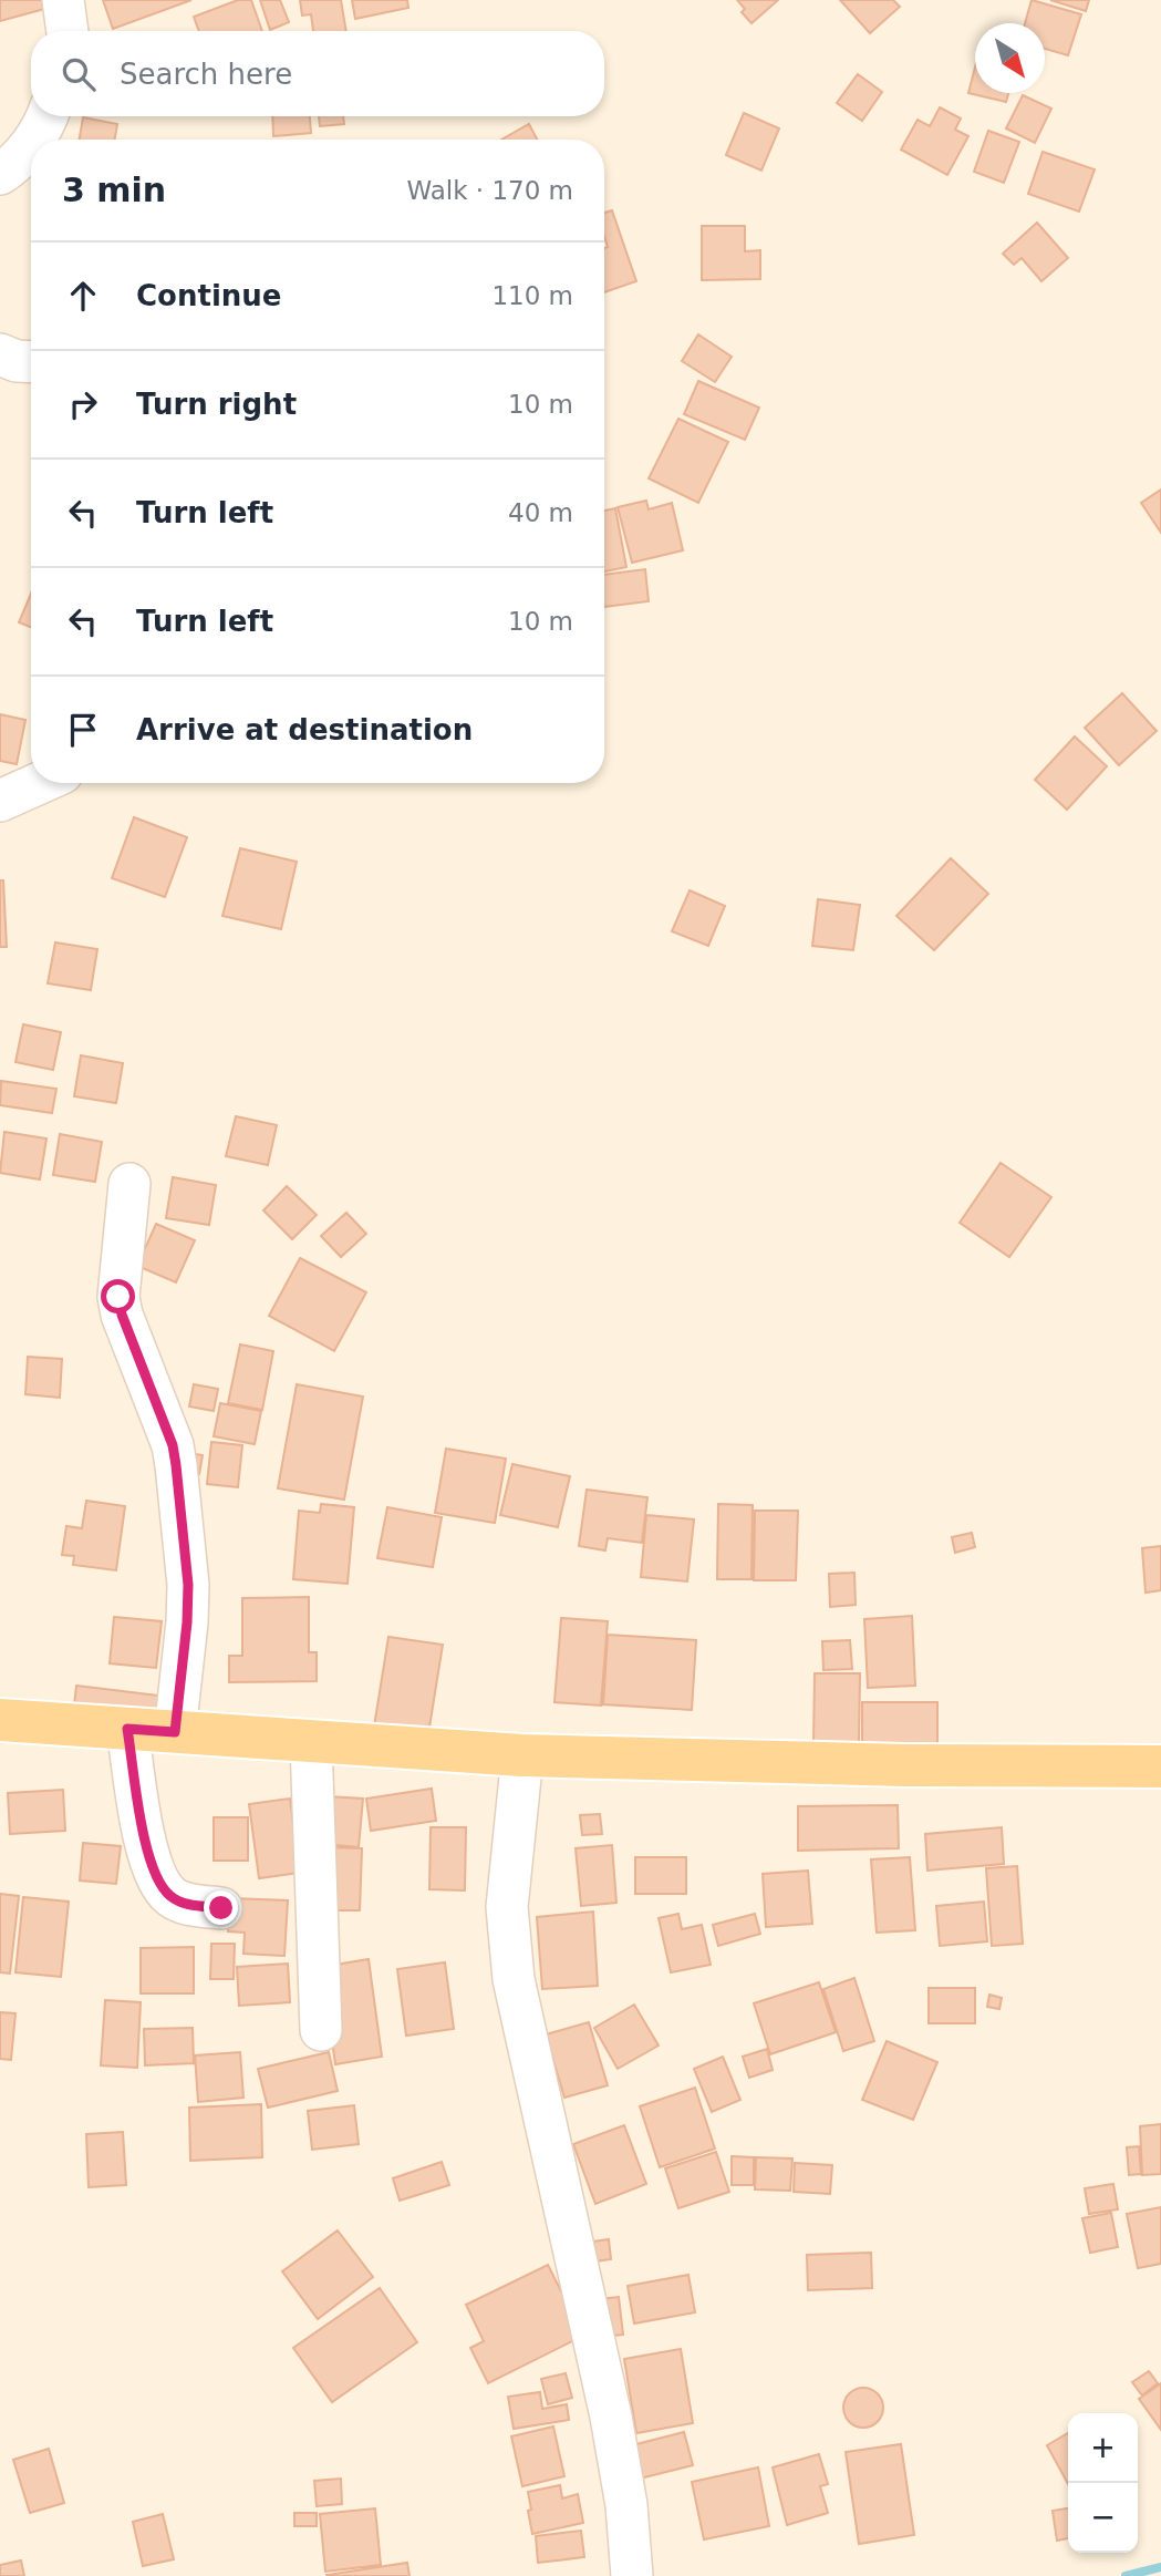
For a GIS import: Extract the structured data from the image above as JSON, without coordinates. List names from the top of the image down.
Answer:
{
  "north": "bottom right",
  "page": {
    "search": "Search here",
    "heading": ["3 min", "Walk · 170 m"],
    "list": [
      ["Continue", "110 m"],
      ["Turn right", "10 m"],
      ["Turn left", "40 m"],
      ["Turn left", "10 m"],
      "Arrive at destination"
    ],
    "map_buttons": ["+", "−"]
  }
}
